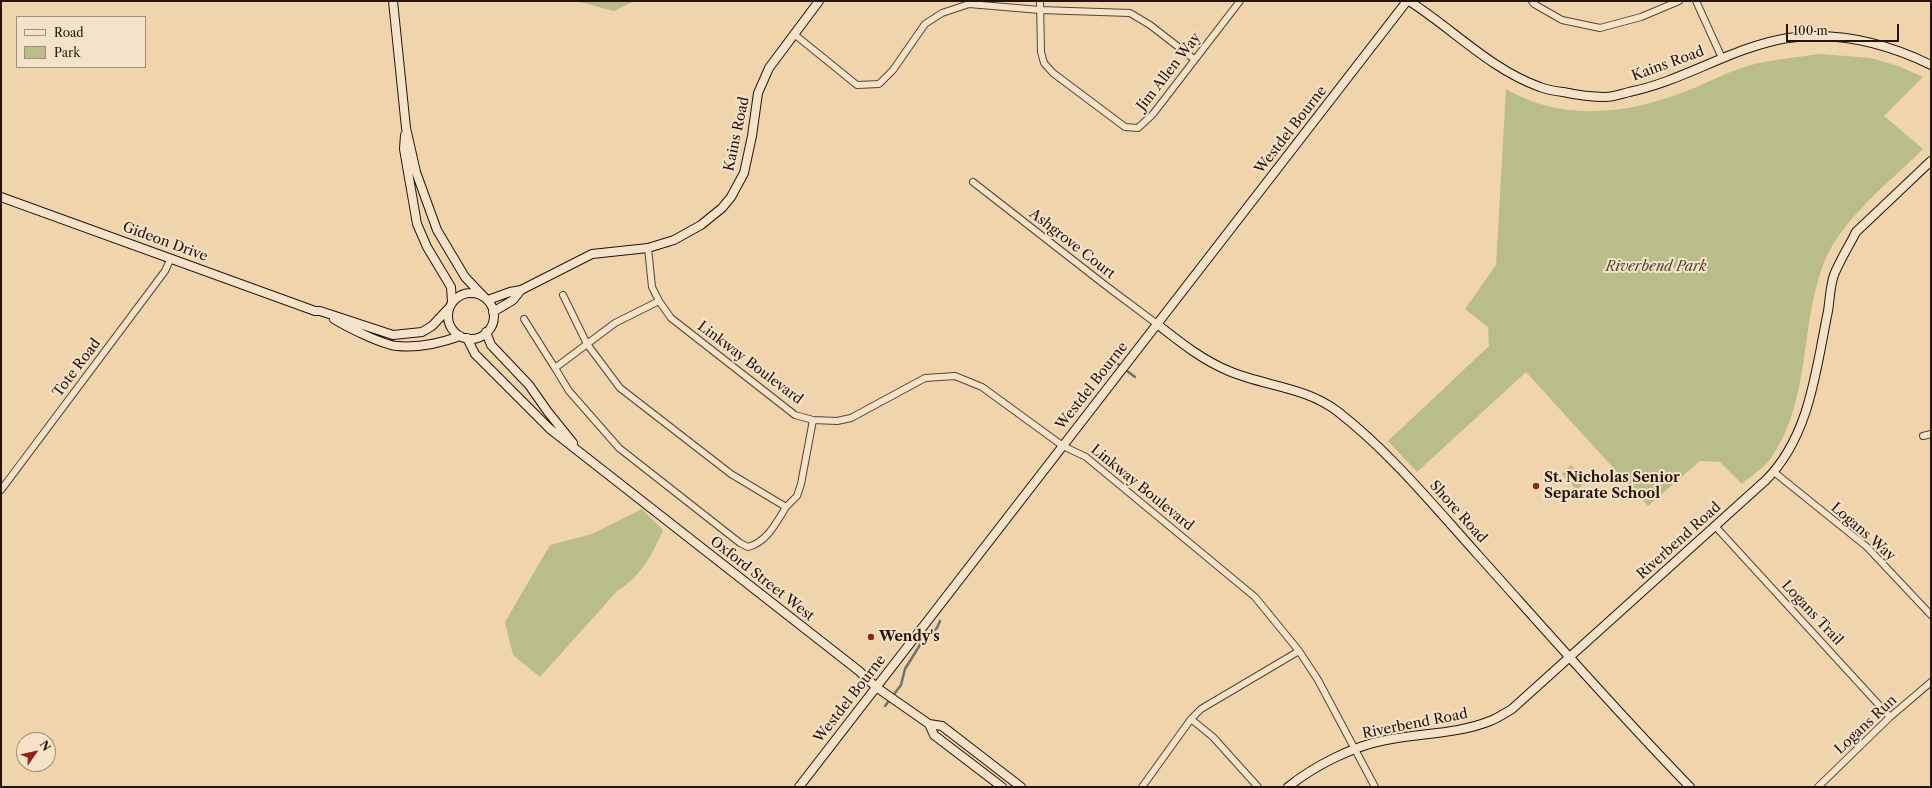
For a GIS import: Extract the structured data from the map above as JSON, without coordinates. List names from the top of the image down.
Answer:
{
  "streets": {
    "street": [
      "Kains Road",
      "Jim Allen Way",
      "Westdel Bourne",
      "Gideon Drive",
      "Ashgrove Court",
      "Linkway Boulevard",
      "Tote Road",
      "Shore Road",
      "Logans Way",
      "Riverbend Road",
      "Oxford Street West",
      "Logans Trail",
      "Logans Run"
    ]
  },
  "crossings": [
    ["Kains Road", "Westdel Bourne"],
    ["Kains Road", "Gideon Drive"],
    ["Kains Road", "Linkway Boulevard"],
    ["Kains Road", "Oxford Street West"],
    ["Westdel Bourne", "Ashgrove Court"],
    ["Westdel Bourne", "Linkway Boulevard"],
    ["Westdel Bourne", "Shore Road"],
    ["Westdel Bourne", "Oxford Street West"],
    ["Gideon Drive", "Tote Road"],
    ["Gideon Drive", "Oxford Street West"],
    ["Ashgrove Court", "Shore Road"],
    ["Linkway Boulevard", "Riverbend Road"],
    ["Shore Road", "Riverbend Road"],
    ["Logans Way", "Riverbend Road"],
    ["Riverbend Road", "Logans Trail"],
    ["Logans Trail", "Logans Run"]
  ],
  "parks": ["Riverbend Park"],
  "places": ["St. Nicholas Senior Separate School", "Wendy's"],
  "legend": ["Road", "Park"],
  "scale_bar": "100 m",
  "north": "top right"
}
